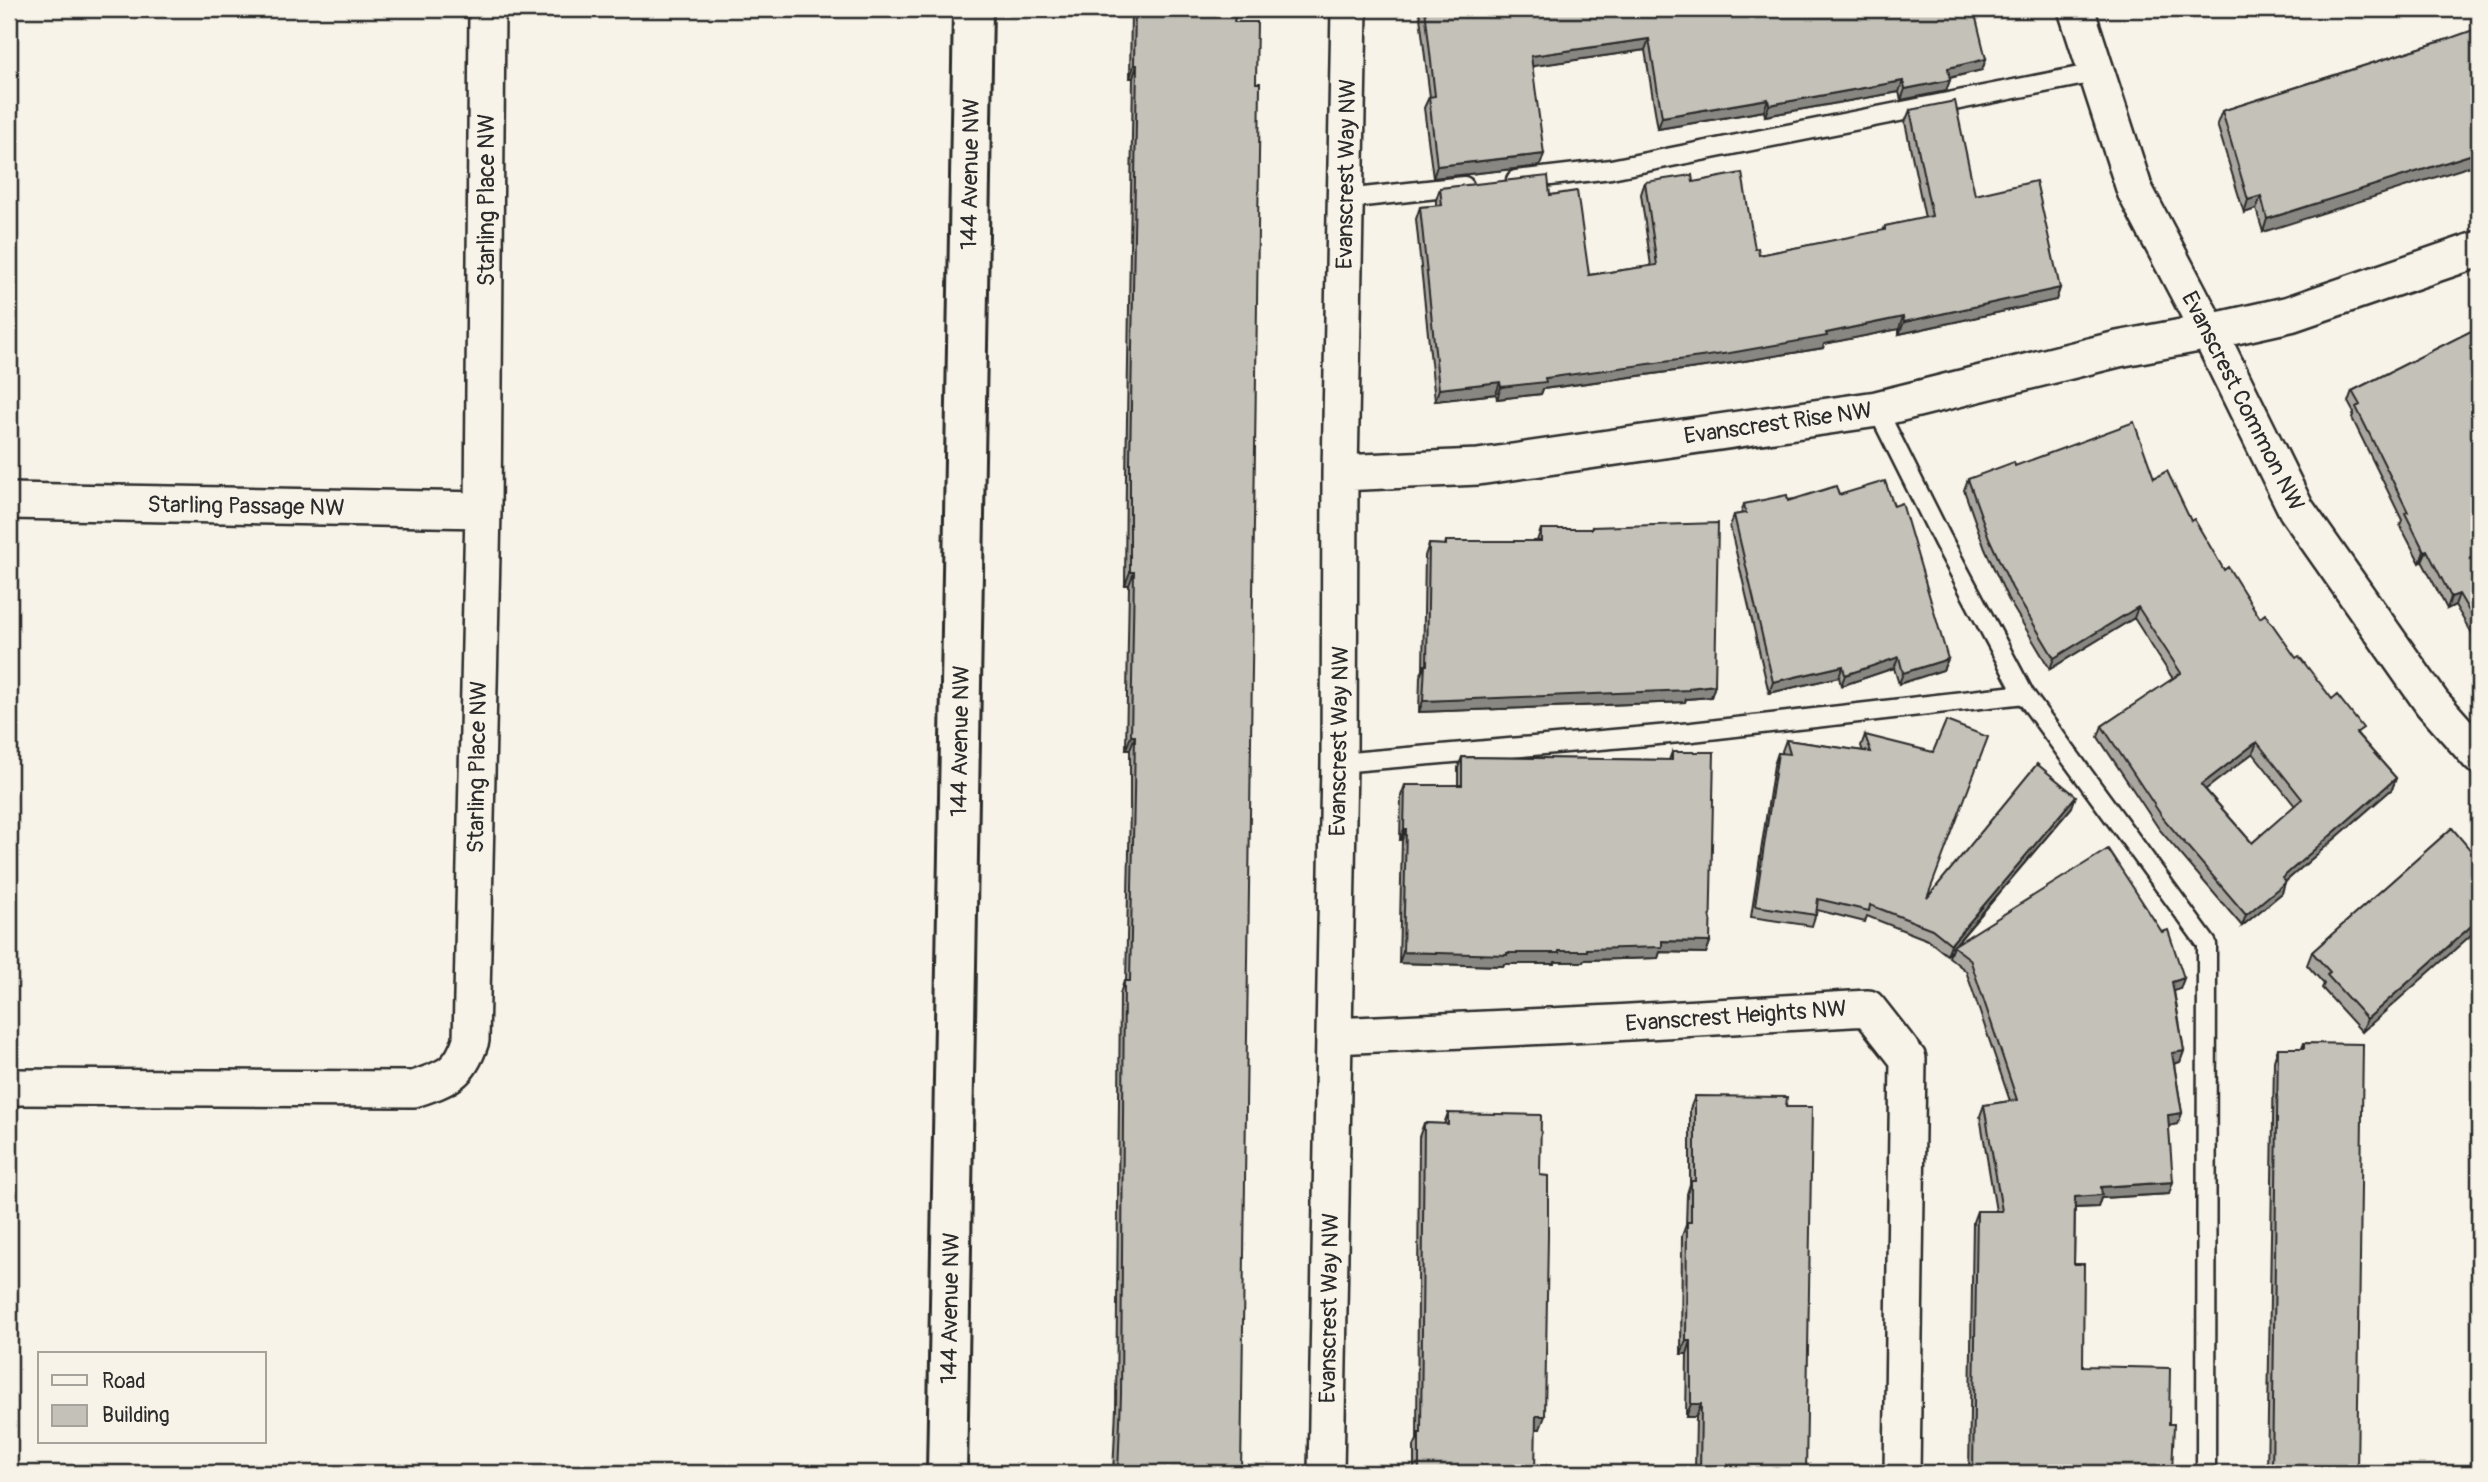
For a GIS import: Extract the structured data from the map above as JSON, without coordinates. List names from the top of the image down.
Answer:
{
  "streets": {
    "main road": ["144 Avenue NW"],
    "street": [
      "Evanscrest Way NW",
      "Starling Place NW",
      "Evanscrest Common NW",
      "Evanscrest Rise NW",
      "Starling Passage NW",
      "Evanscrest Heights NW"
    ]
  },
  "crossings": [
    ["Evanscrest Way NW", "Evanscrest Rise NW"],
    ["Evanscrest Way NW", "Evanscrest Heights NW"],
    ["Starling Place NW", "Starling Passage NW"],
    ["Evanscrest Common NW", "Evanscrest Rise NW"]
  ],
  "legend": ["Road", "Building"]
}
